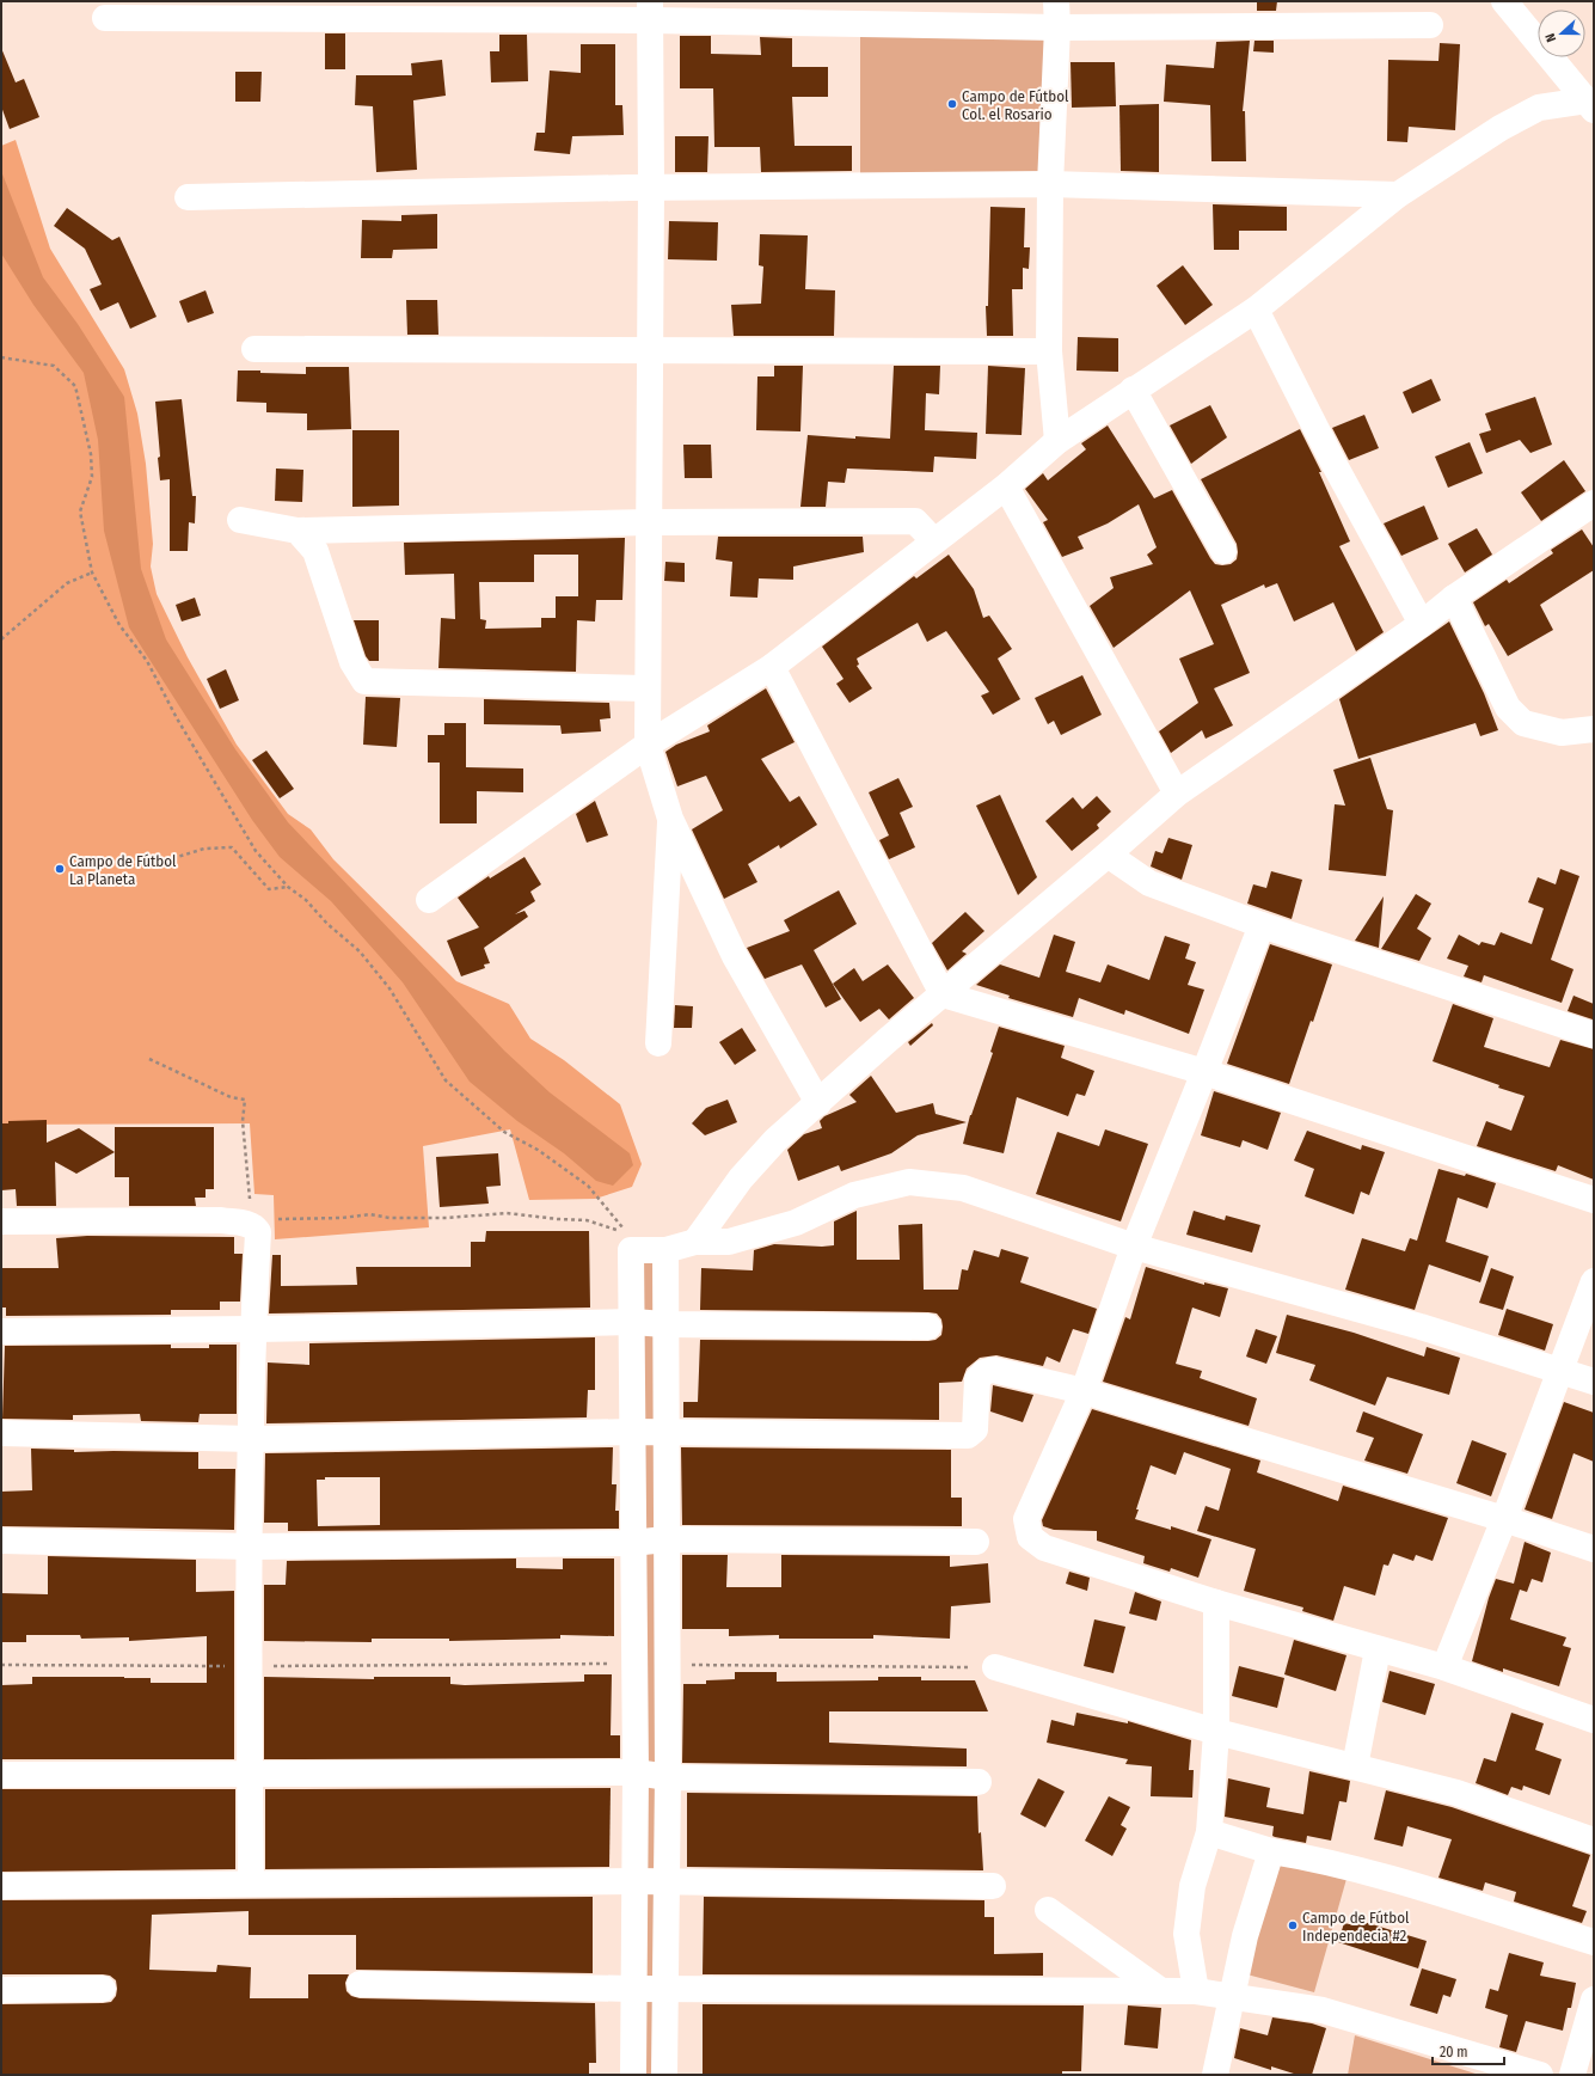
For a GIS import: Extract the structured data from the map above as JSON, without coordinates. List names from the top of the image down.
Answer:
{
  "places": ["Campo de Fútbol Col. el Rosario", "Campo de Fútbol La Planeta", "Campo de Fútbol Independecia #2"],
  "scale_bar": "20 m",
  "north": "left"
}
